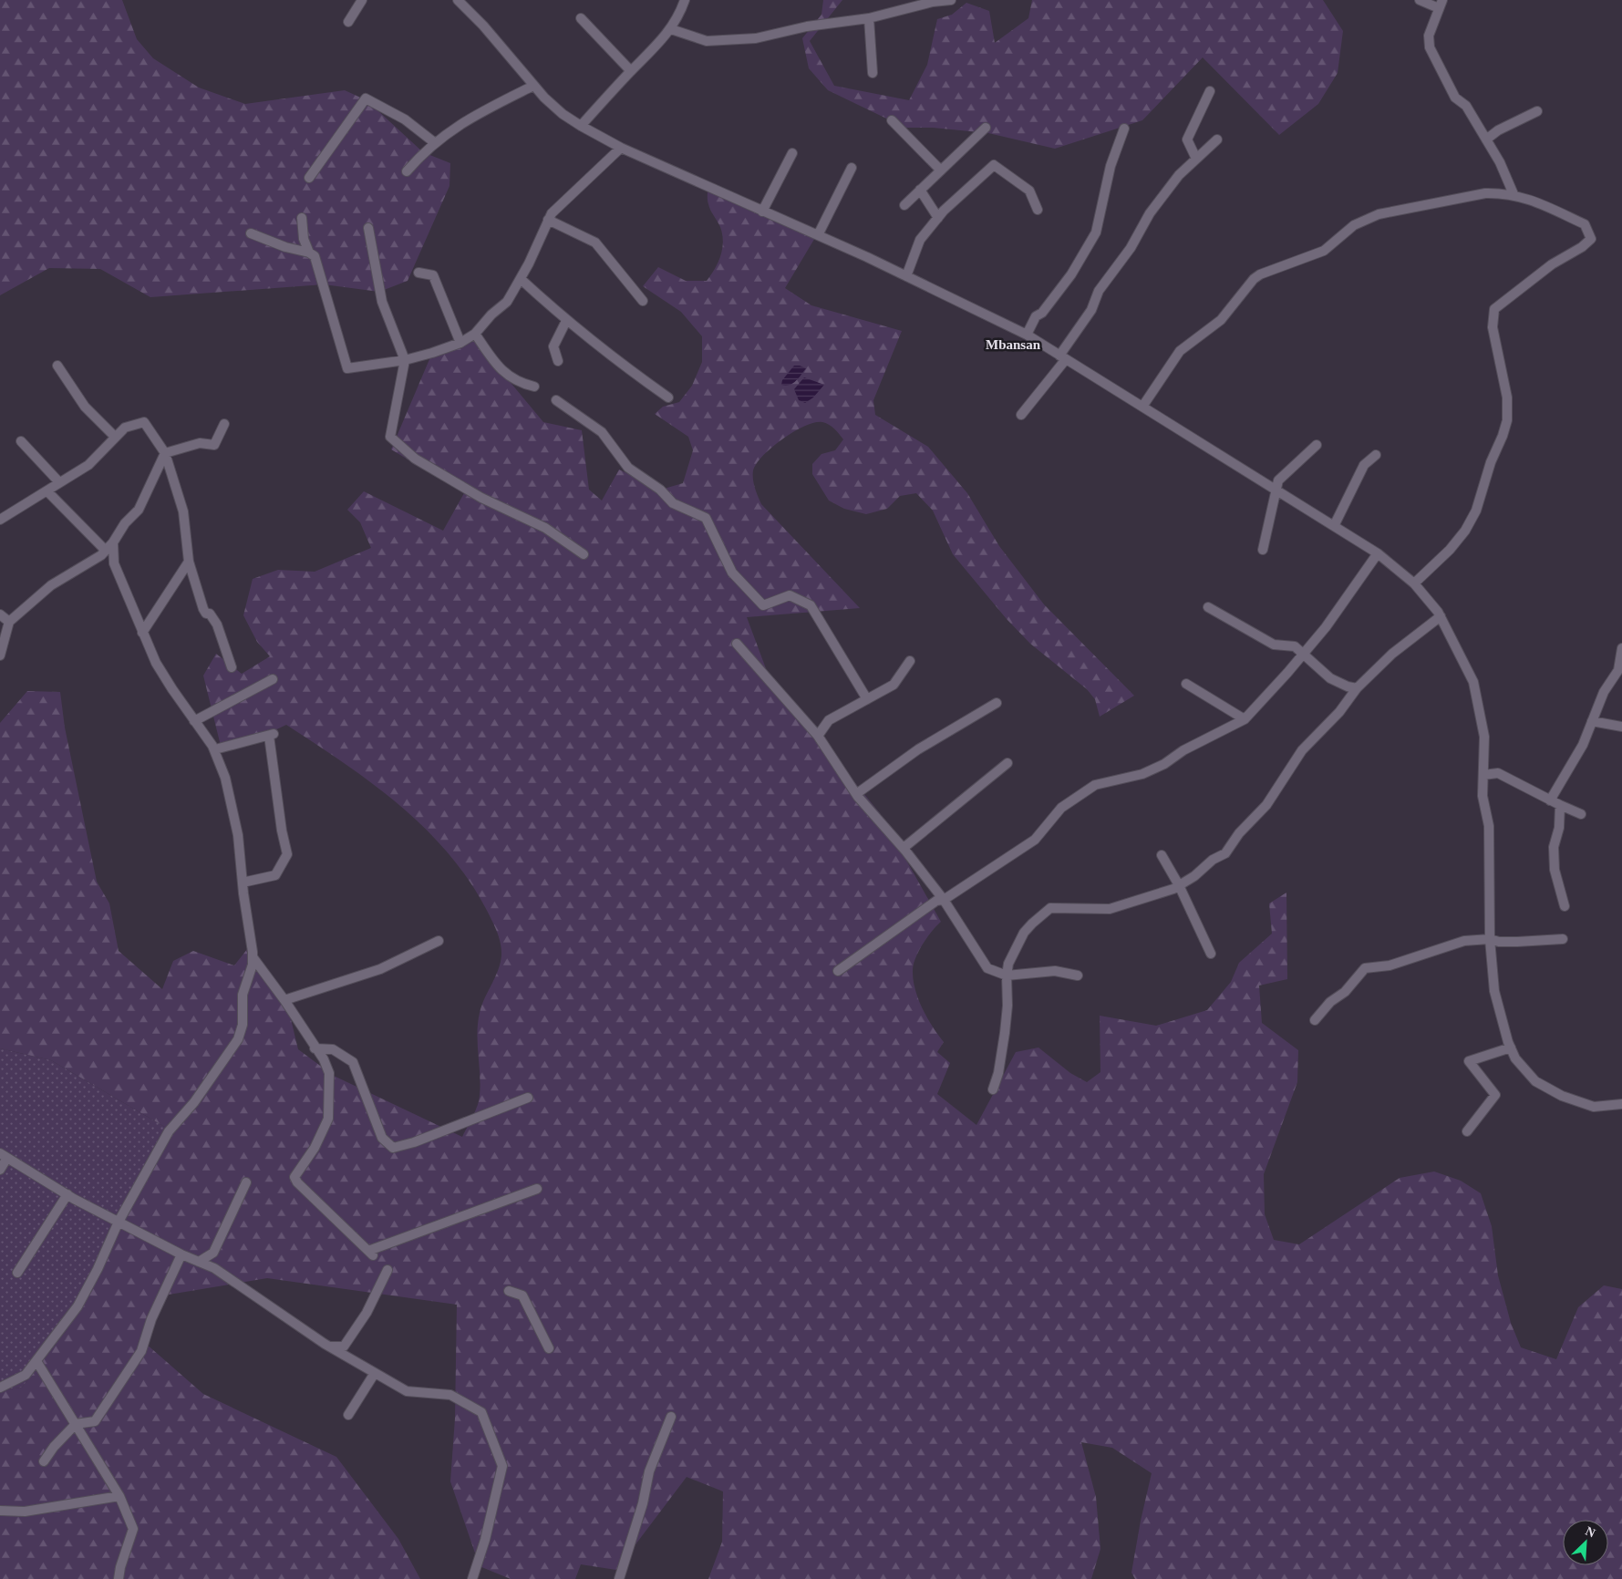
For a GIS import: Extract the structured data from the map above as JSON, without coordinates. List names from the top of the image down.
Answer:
{
  "districts": ["Mbansan"],
  "north": "top right"
}
